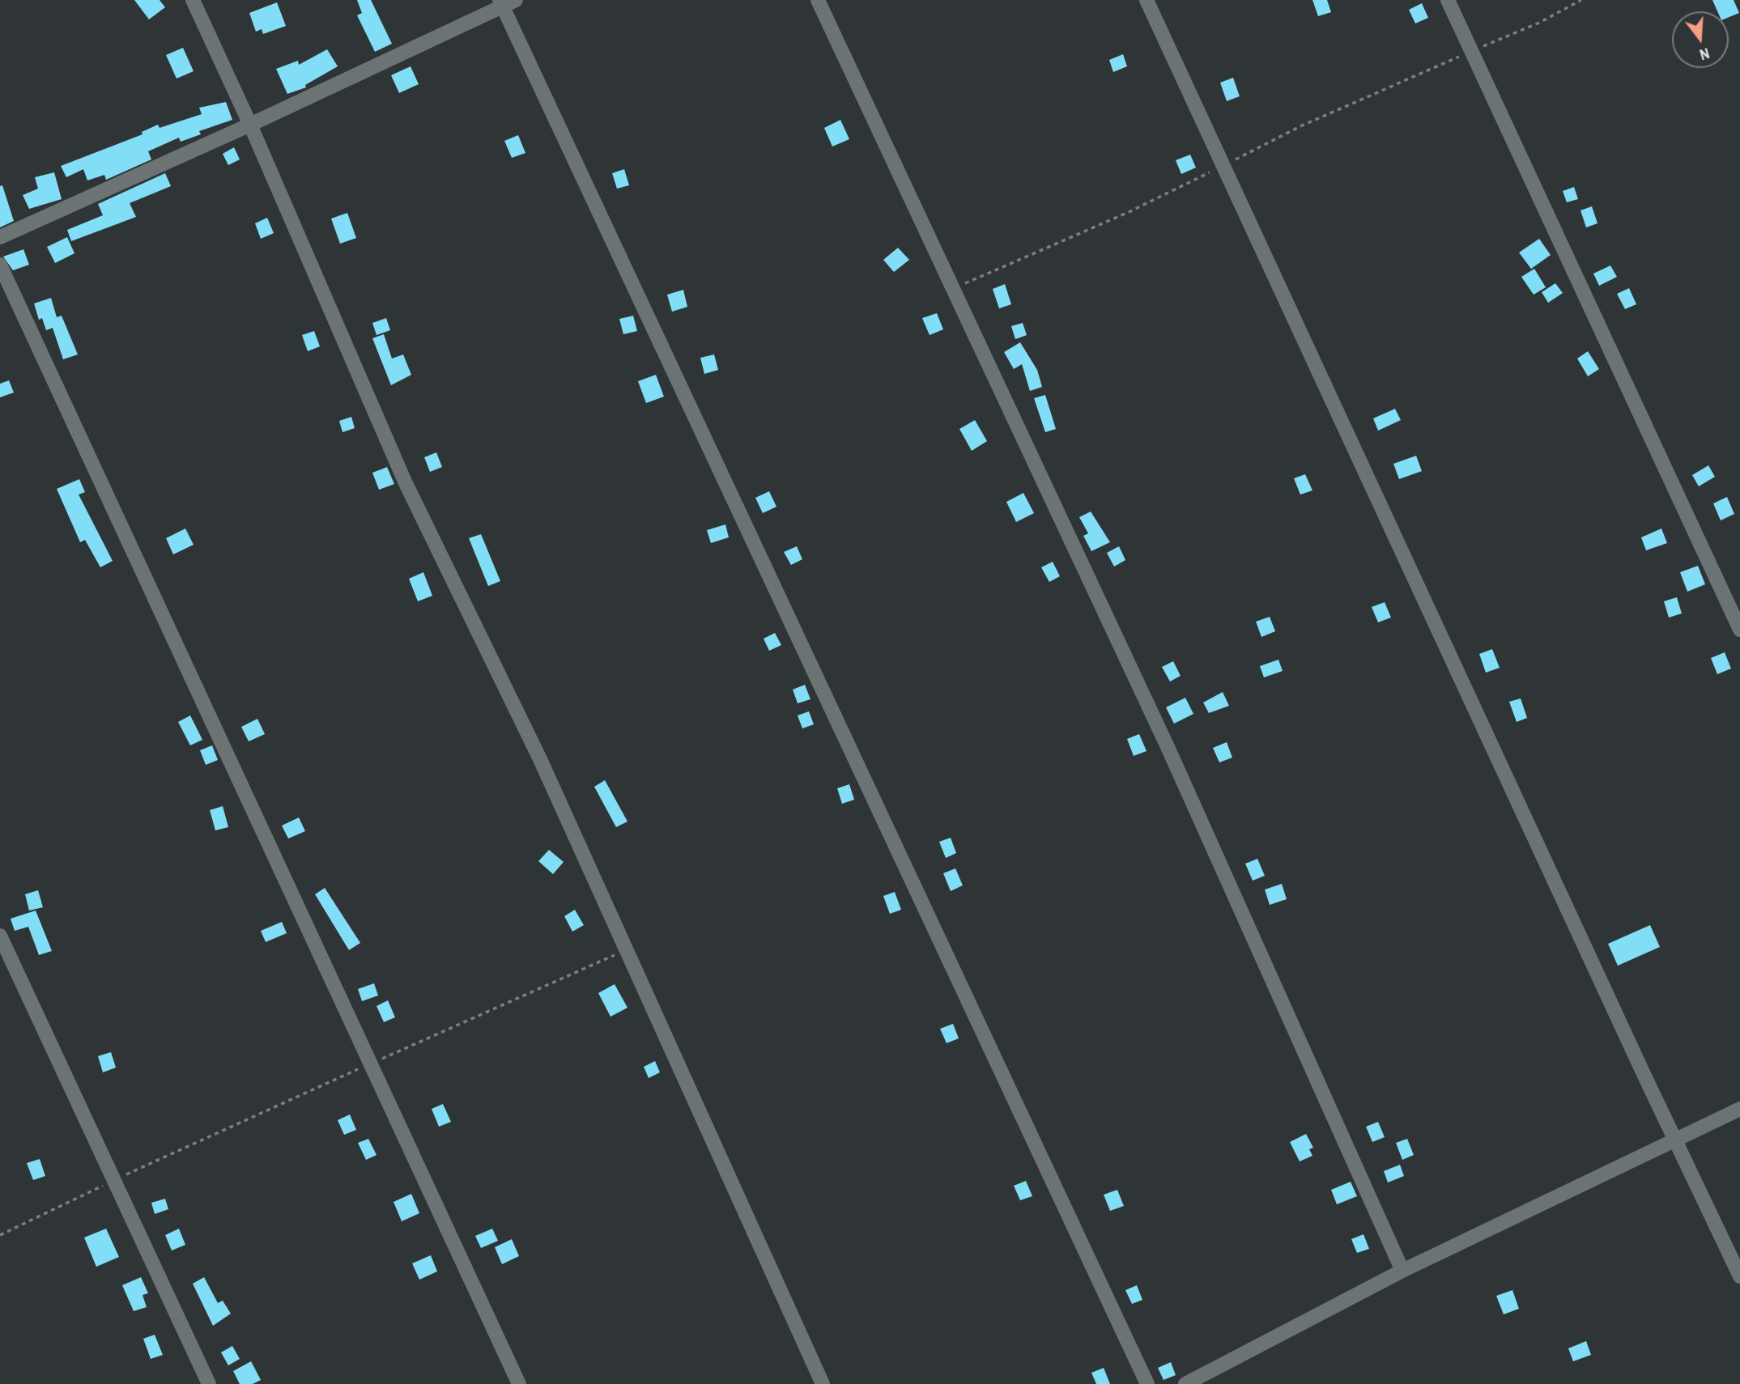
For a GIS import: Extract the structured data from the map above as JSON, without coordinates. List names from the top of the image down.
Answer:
{
  "north": "bottom"
}
